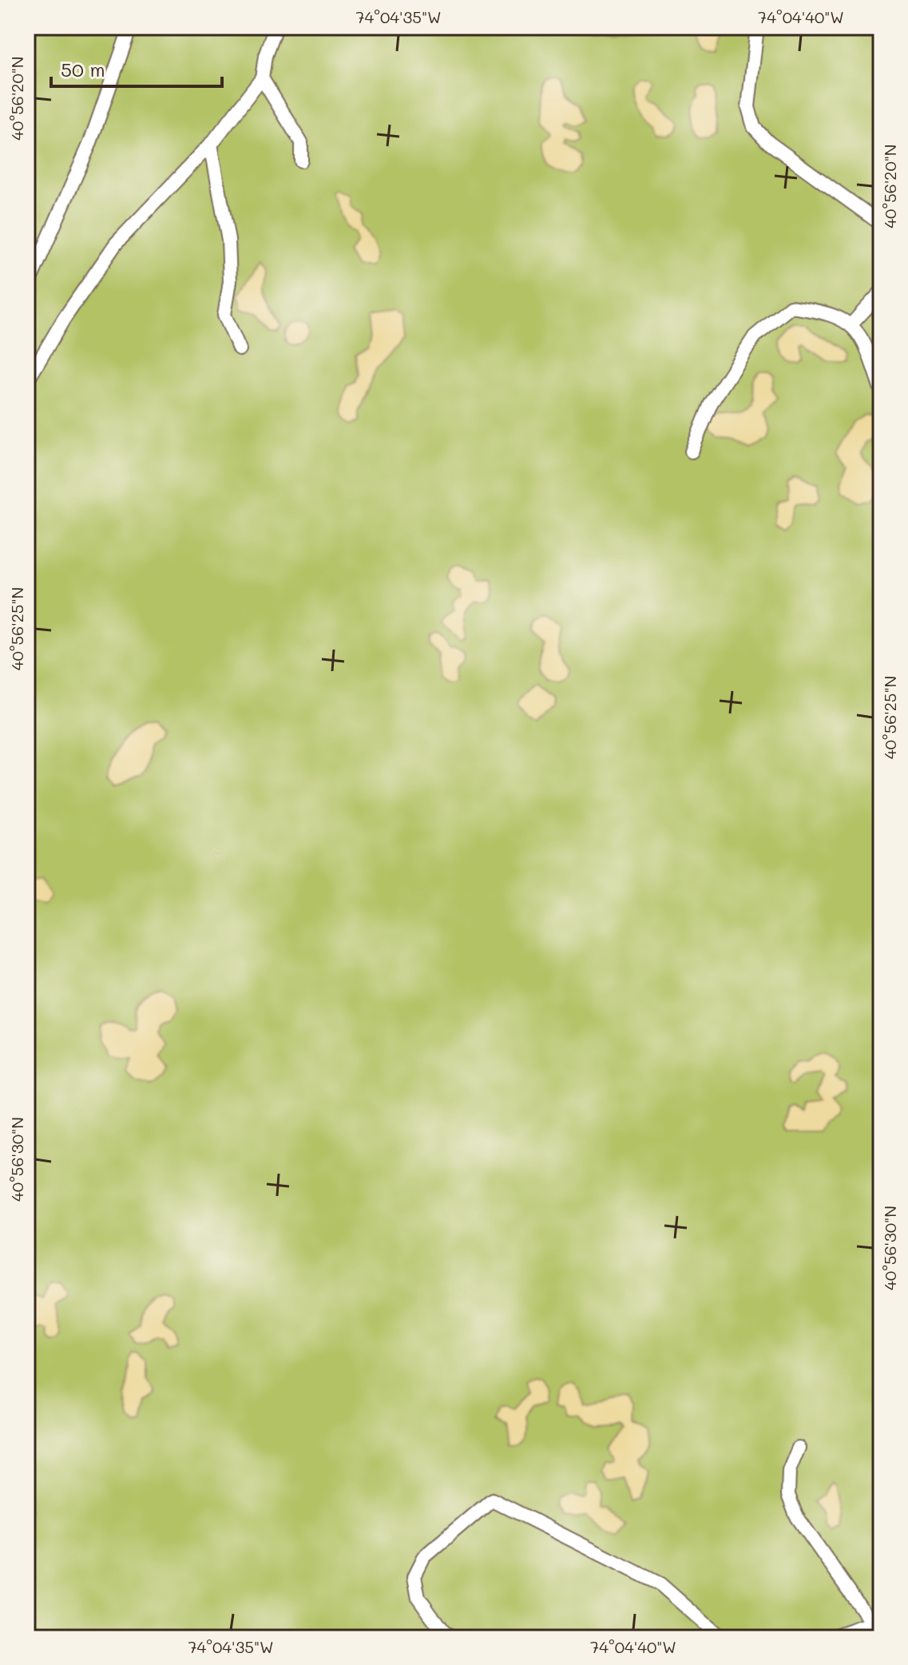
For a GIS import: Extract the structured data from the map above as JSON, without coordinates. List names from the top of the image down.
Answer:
{
  "scale_bar": "50 m",
  "coordinates": [
    "74°04'35\"W",
    "74°04'40\"W",
    "40°56'20\"N",
    "40°56'25\"N",
    "40°56'30\"N"
  ]
}
